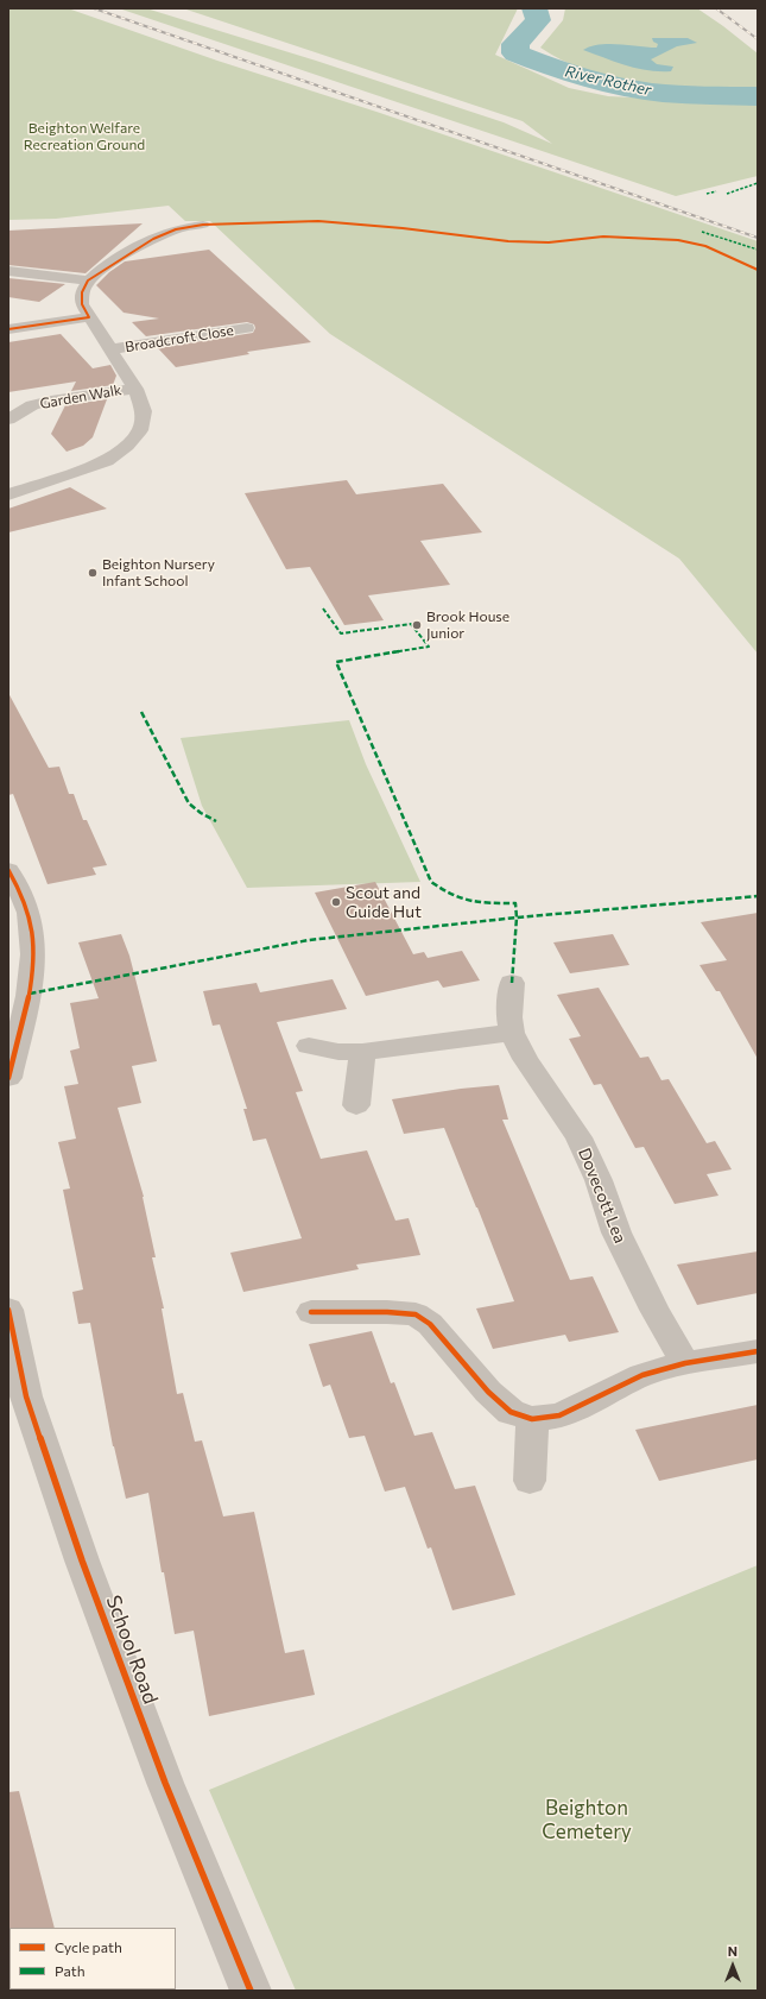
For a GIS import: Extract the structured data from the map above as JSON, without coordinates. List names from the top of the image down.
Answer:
{
  "streets": {
    "street": [
      "Broadcroft Close",
      "Garden Walk",
      "Dovecott Lea",
      "School Road"
    ]
  },
  "water": ["River Rother"],
  "parks": ["Beighton Welfare Recreation Ground", "Beighton Cemetery"],
  "places": ["Beighton Nursery Infant School", "Brook House Junior", "Scout and Guide Hut"],
  "legend": ["Cycle path", "Path"],
  "north": "top"
}
